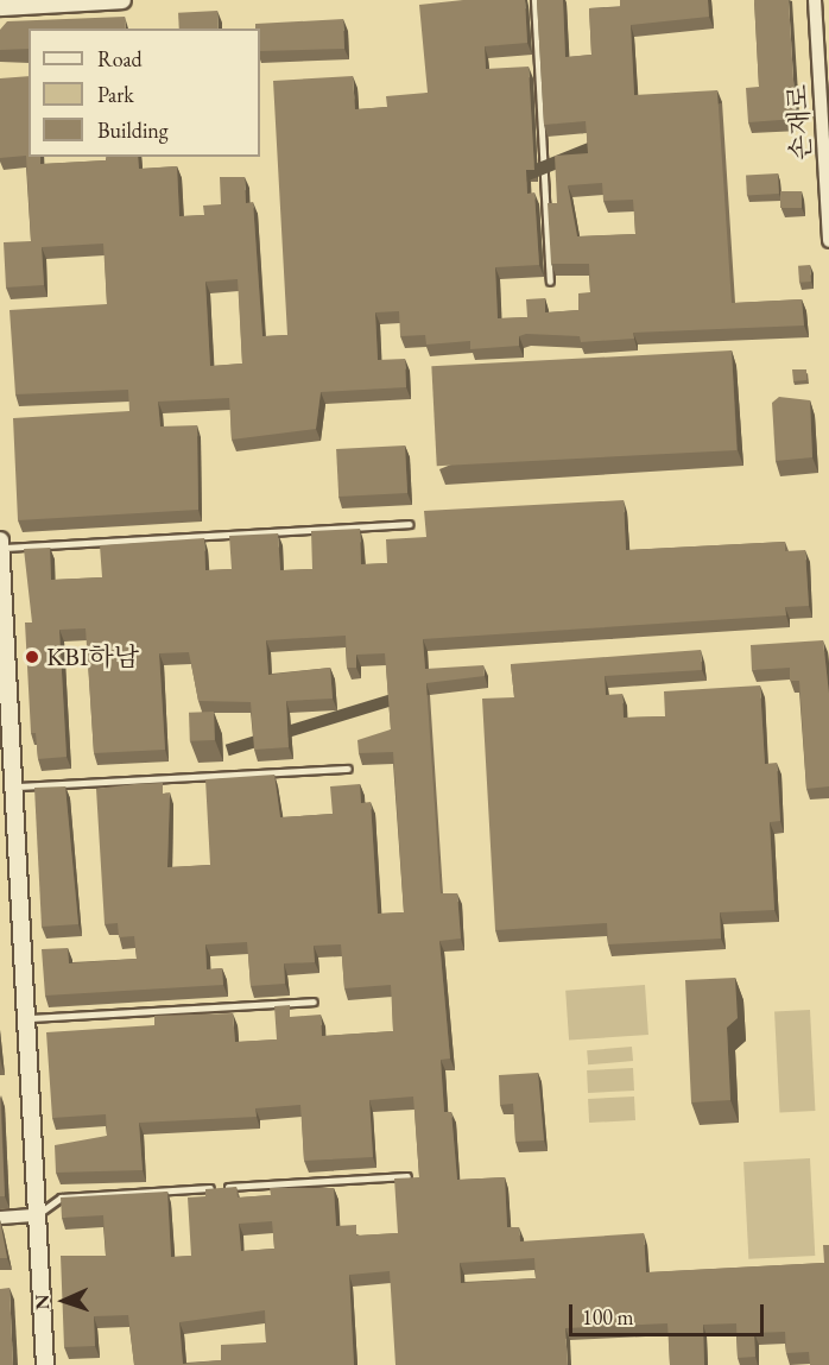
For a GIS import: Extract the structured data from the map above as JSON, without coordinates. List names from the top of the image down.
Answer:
{
  "streets": {
    "street": ["손재로"]
  },
  "places": ["KBI하남"],
  "legend": ["Road", "Park", "Building"],
  "scale_bar": "100 m",
  "north": "left"
}
